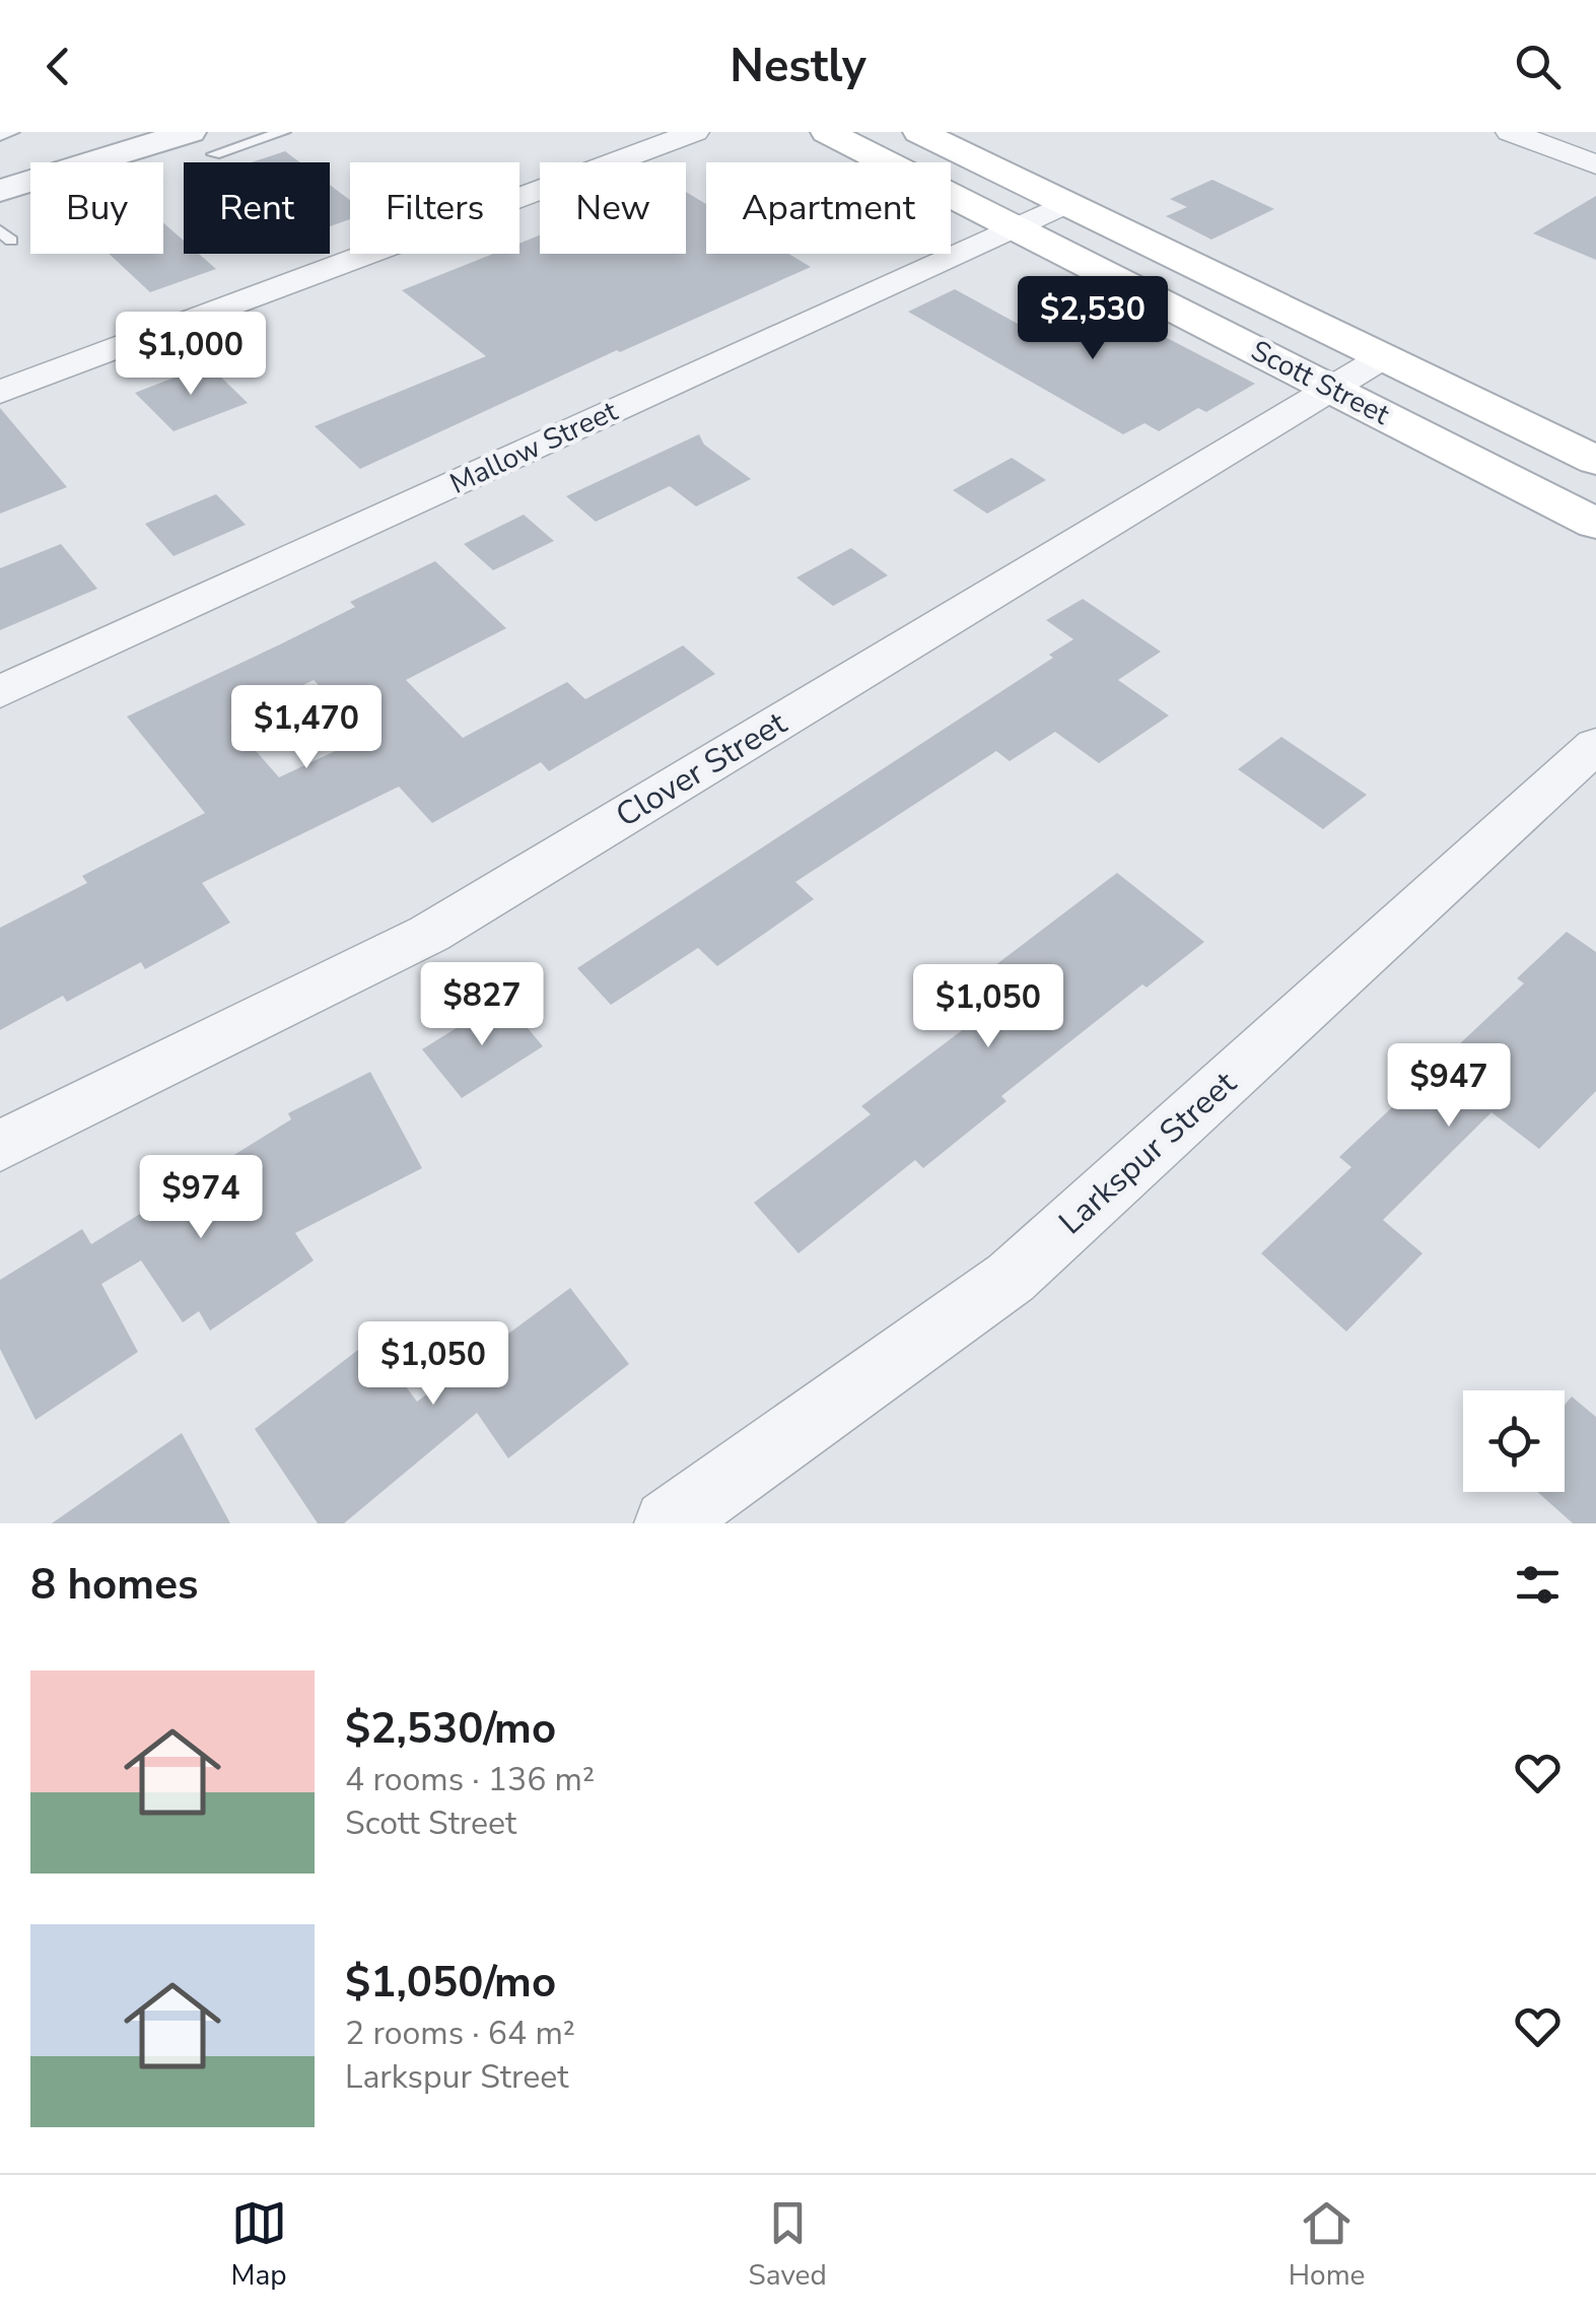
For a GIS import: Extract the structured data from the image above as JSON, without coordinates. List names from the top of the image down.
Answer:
{
  "streets": {
    "main road": ["Scott Street"],
    "street": ["Mallow Street", "Clover Street", "Larkspur Street"]
  },
  "crossings": [
    ["Scott Street", "Mallow Street"],
    ["Scott Street", "Clover Street"]
  ],
  "page": {
    "header": "Nestly",
    "chip": [
      "Buy",
      "Rent",
      "Filters",
      "New",
      "Apartment"
    ],
    "price": [
      "$2,530",
      "$1,000",
      "$1,470",
      "$827",
      "$1,050",
      "$947",
      "$974",
      "$1,050"
    ],
    "heading": "8 homes",
    "list": [
      {
        "name": "$2,530/mo",
        "note": "4 rooms · 136 m² · Scott Street"
      },
      {
        "name": "$1,050/mo",
        "note": "2 rooms · 64 m² · Larkspur Street"
      }
    ],
    "tabs": ["Map", "Saved", "Home"]
  }
}
